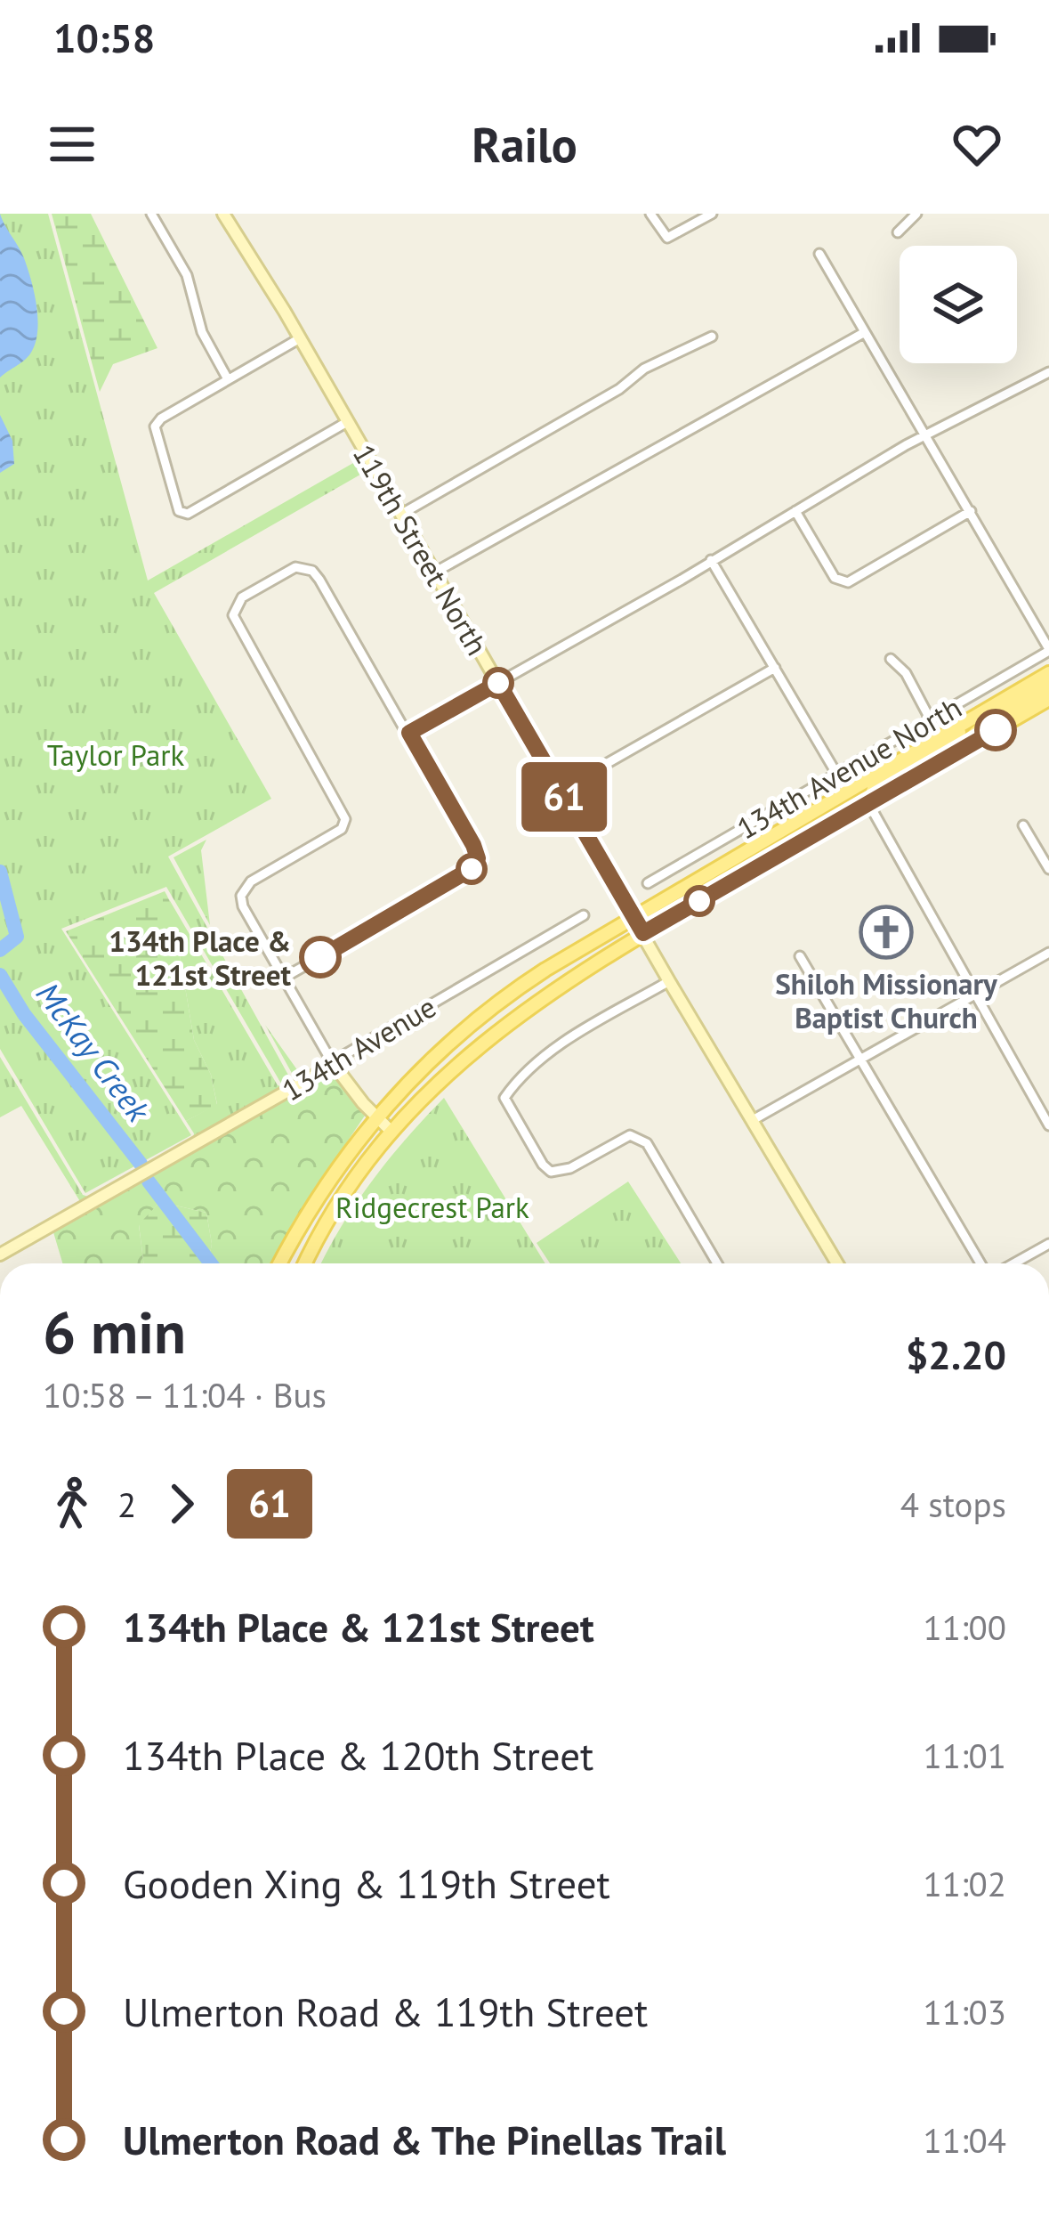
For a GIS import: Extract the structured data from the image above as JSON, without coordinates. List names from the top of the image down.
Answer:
{
  "streets": {
    "street": ["119th Street North", "134th Avenue North", "134th Avenue"]
  },
  "water": ["McKay Creek"],
  "parks": ["Taylor Park", "Ridgecrest Park"],
  "places": {
    "church": ["Shiloh Missionary Baptist Church"],
    "other": ["134th Place & 121st Street"]
  },
  "lines": ["bus line 61"],
  "page": {
    "status": "10:58",
    "header": "Railo",
    "on_map": "61",
    "heading": ["6 min", "10:58 – 11:04 · Bus", "$2.20"],
    "legs": ["2", "61", "4 stops"],
    "list": [
      {
        "name": "134th Place & 121st Street",
        "value": "11:00"
      },
      {
        "name": "134th Place & 120th Street",
        "value": "11:01"
      },
      {
        "name": "Gooden Xing & 119th Street",
        "value": "11:02"
      },
      {
        "name": "Ulmerton Road & 119th Street",
        "value": "11:03"
      },
      {
        "name": "Ulmerton Road & The Pinellas Trail",
        "value": "11:04"
      }
    ]
  }
}
